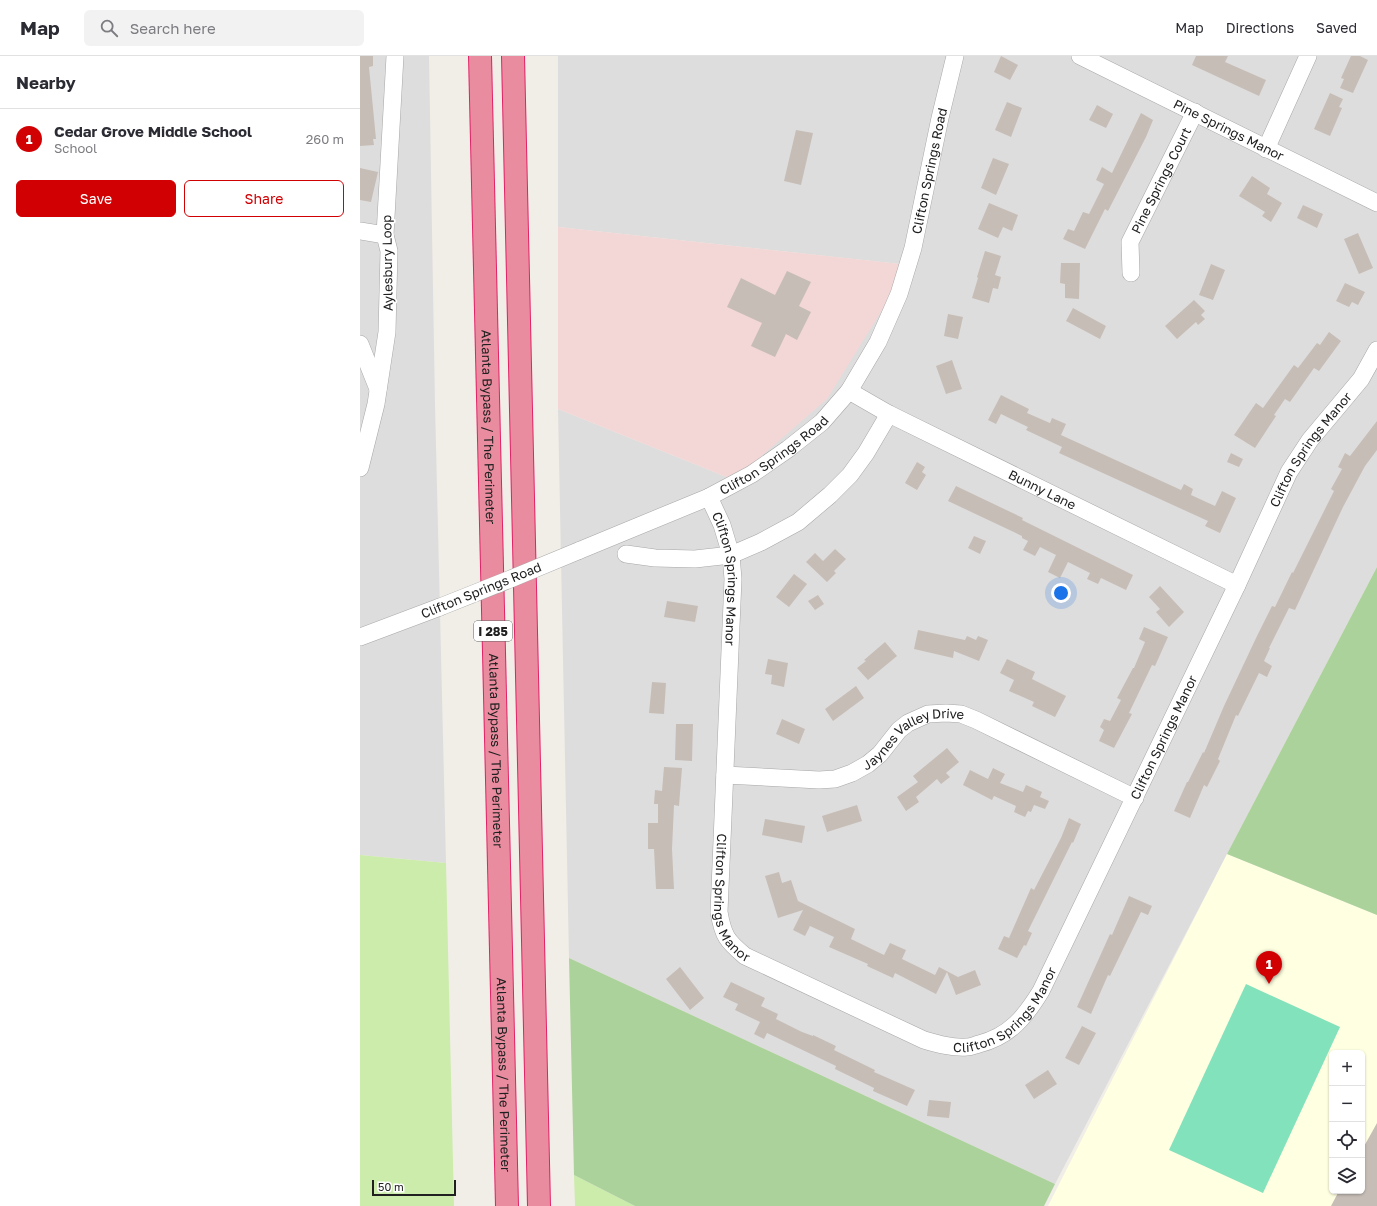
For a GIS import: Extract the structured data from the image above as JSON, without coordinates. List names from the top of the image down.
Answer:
{
  "streets": {
    "highway": ["Atlanta Bypass / The Perimeter", "I 285"],
    "street": [
      "Pine Springs Manor",
      "Clifton Springs Road",
      "Pine Springs Court",
      "Aylesbury Loop",
      "Clifton Springs Manor",
      "Bunny Lane",
      "Jaynes Valley Drive"
    ]
  },
  "crossings": [
    ["Pine Springs Manor", "Pine Springs Court"],
    ["Clifton Springs Road", "Clifton Springs Manor"],
    ["Clifton Springs Road", "Bunny Lane"],
    ["Clifton Springs Manor", "Bunny Lane"],
    ["Clifton Springs Manor", "Jaynes Valley Drive"]
  ],
  "scale_bar": "50 m",
  "page": {
    "header": "Map",
    "search": "Search here",
    "nav": ["Map", "Directions", "Saved"],
    "heading": "Nearby",
    "list": [
      {
        "mark": "1",
        "name": "Cedar Grove Middle School",
        "note": "School",
        "value": "260 m"
      }
    ],
    "buttons": ["Save", "Share"],
    "pins": "1",
    "map_buttons": ["+", "−"],
    "scale": "50 m"
  }
}
